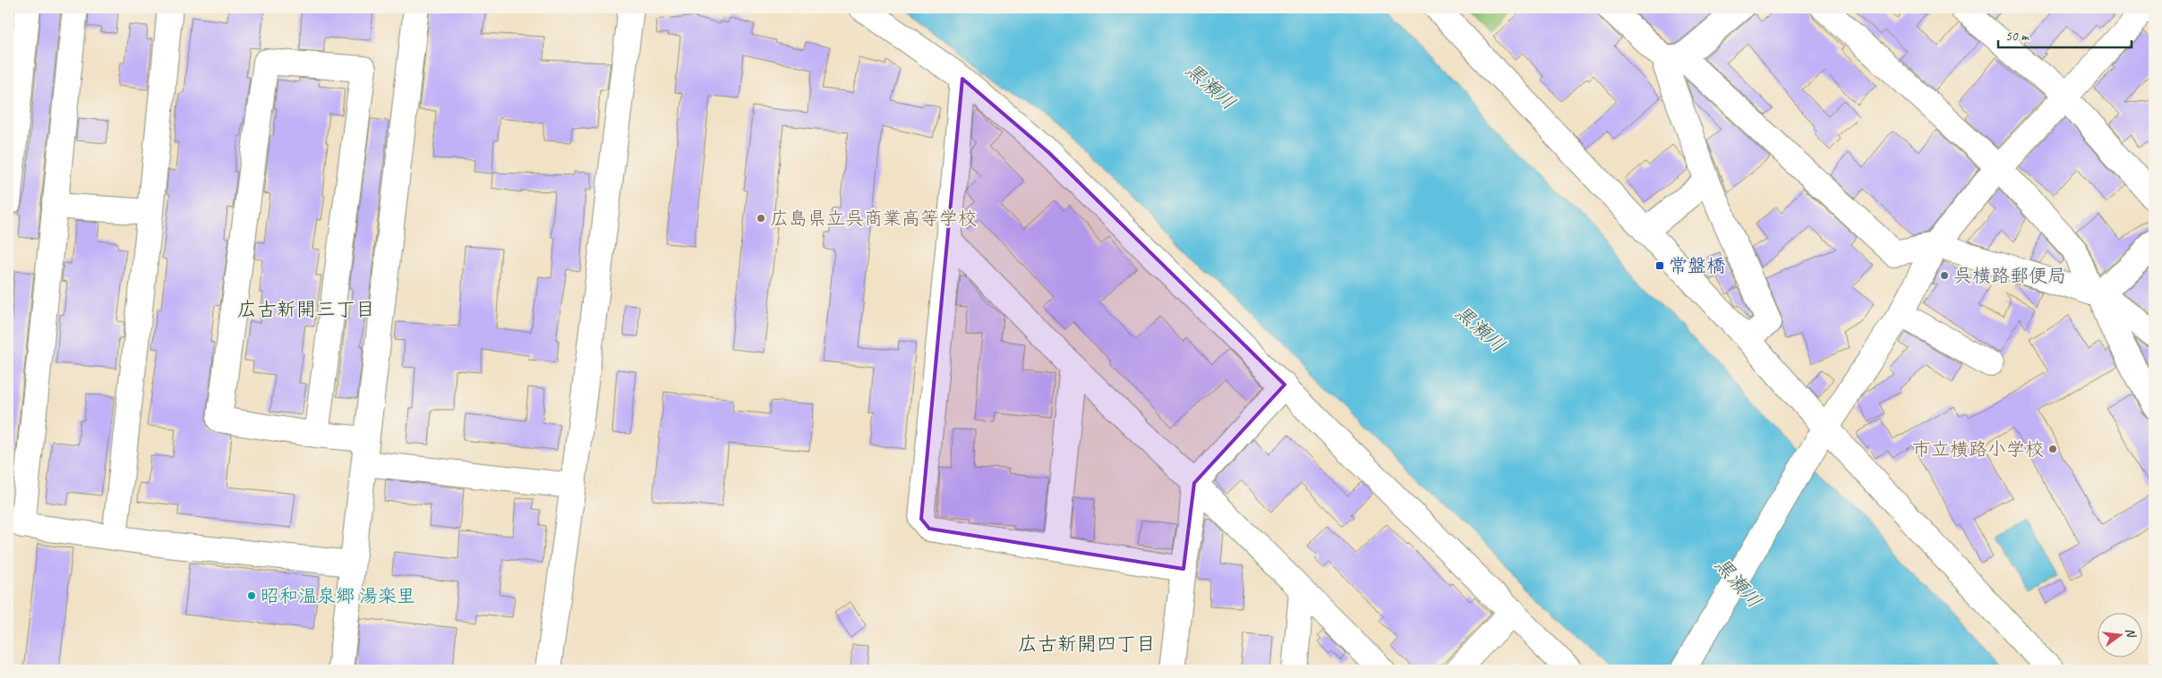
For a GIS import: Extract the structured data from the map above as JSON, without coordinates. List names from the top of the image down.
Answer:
{
  "districts": ["広古新開三丁目", "広古新開四丁目"],
  "water": ["黒瀬川"],
  "places": {
    "other": [
      "広島県立呉商業高等学校",
      "呉横路郵便局",
      "市立横路小学校",
      "昭和温泉郷 湯楽里"
    ],
    "transit": ["常盤橋"]
  },
  "scale_bar": "50 m",
  "north": "right"
}
